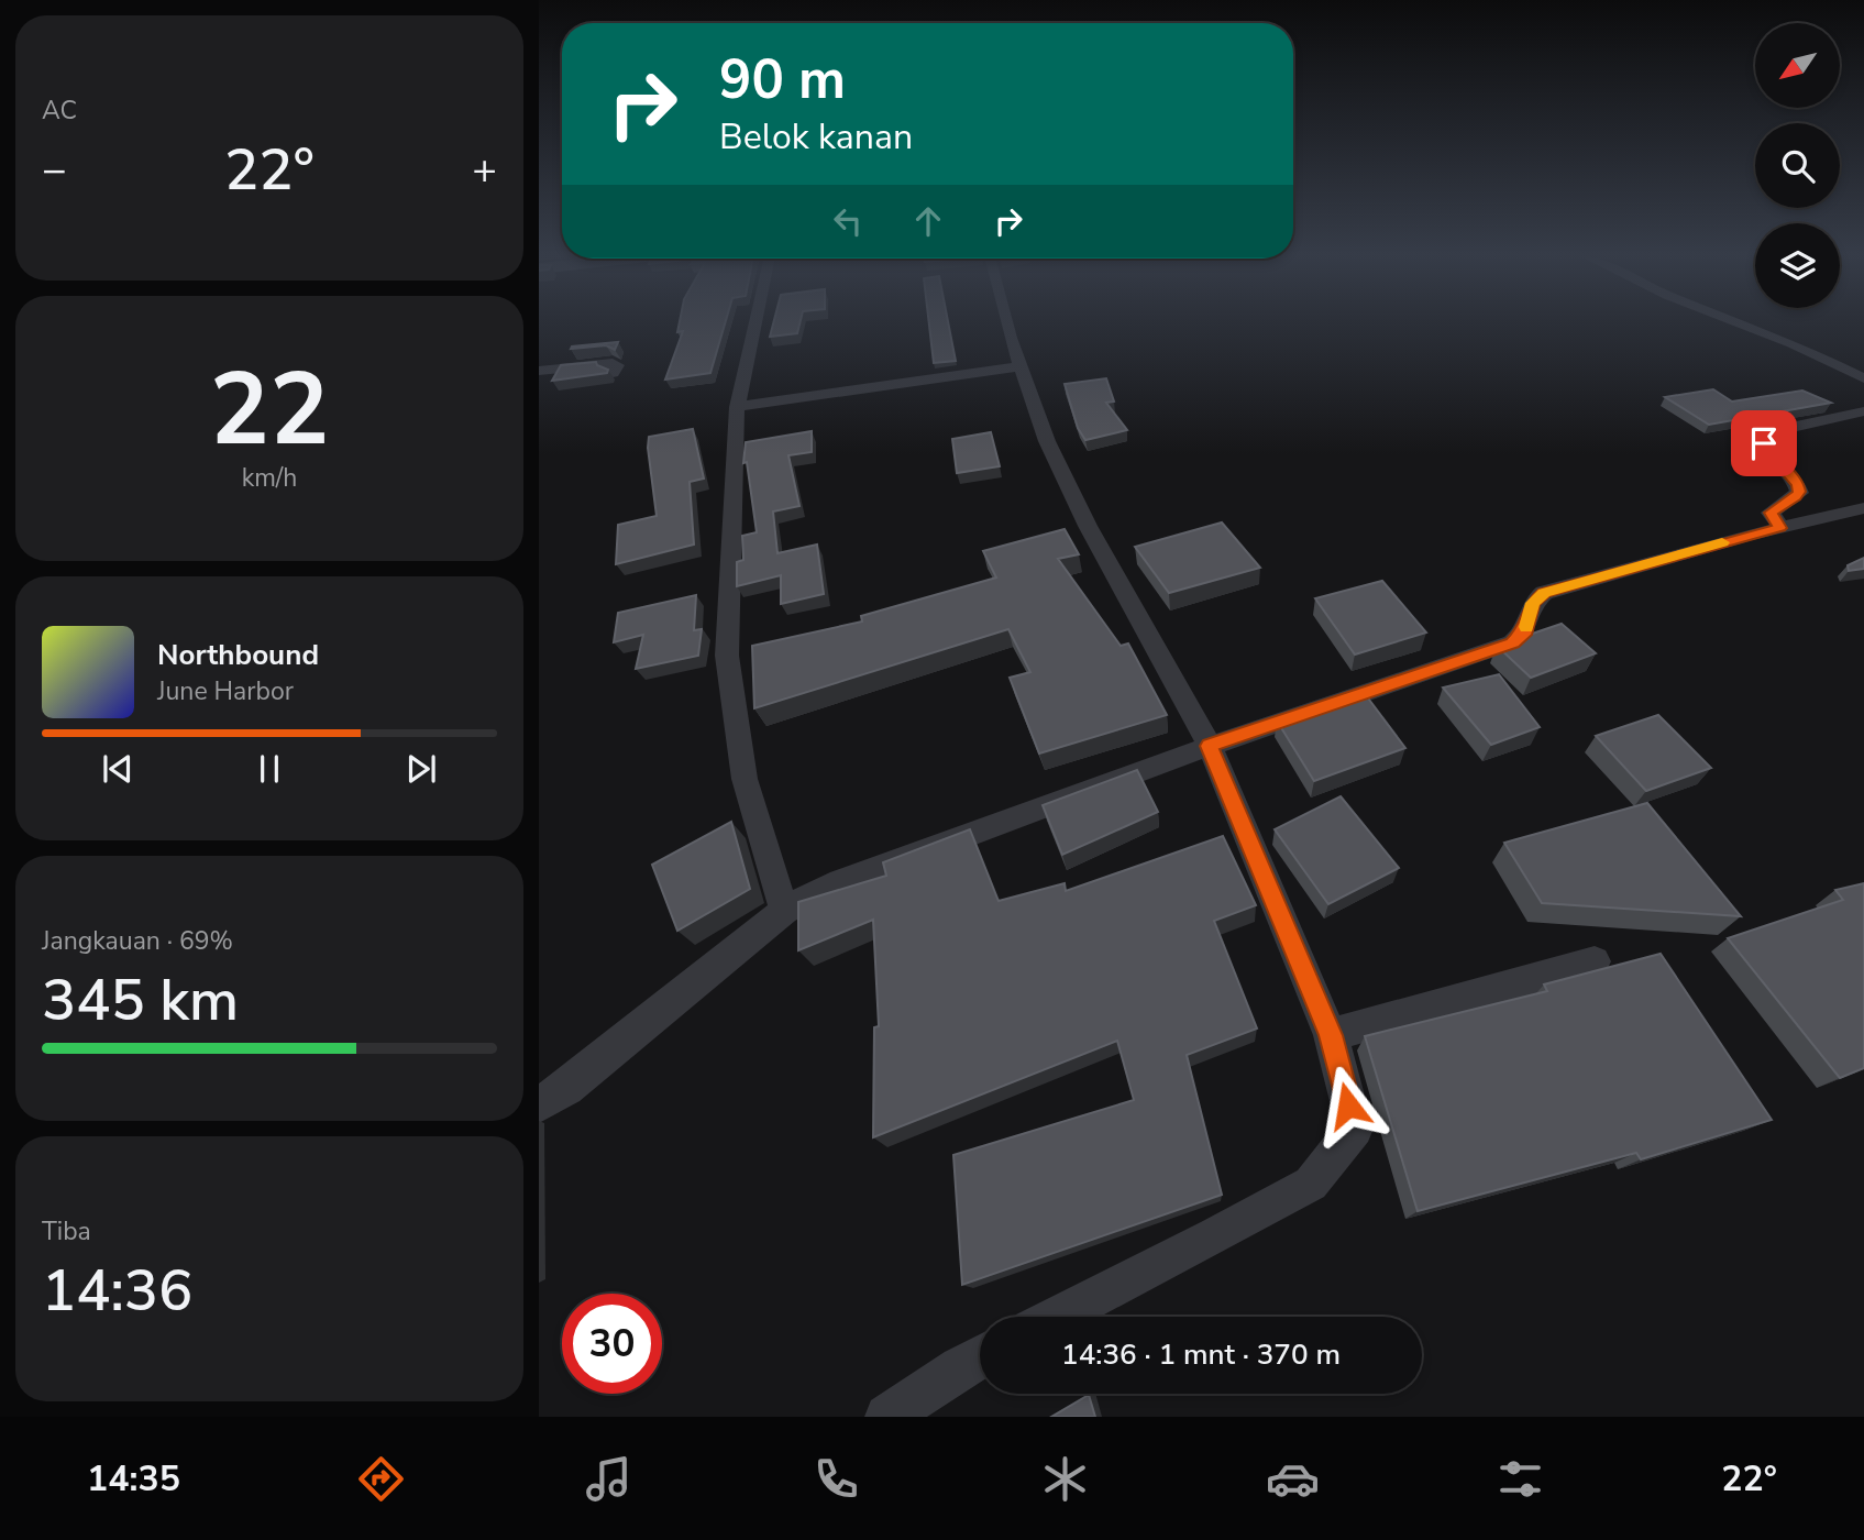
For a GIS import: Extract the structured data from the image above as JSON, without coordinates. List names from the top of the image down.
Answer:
{
  "north": "bottom left",
  "page": {
    "tile": [
      "AC",
      ["22", "km/h"],
      ["Jangkauan · 69%", "345 km"],
      ["Tiba", "14:36"]
    ],
    "turn": ["90 m", "Belok kanan"],
    "heat": ["−", "22°", "+"],
    "song": ["Northbound", "June Harbor"],
    "limit": "30",
    "trip": "14:36 · 1 mnt · 370 m",
    "tabs": ["14:35", "22°"]
  }
}
